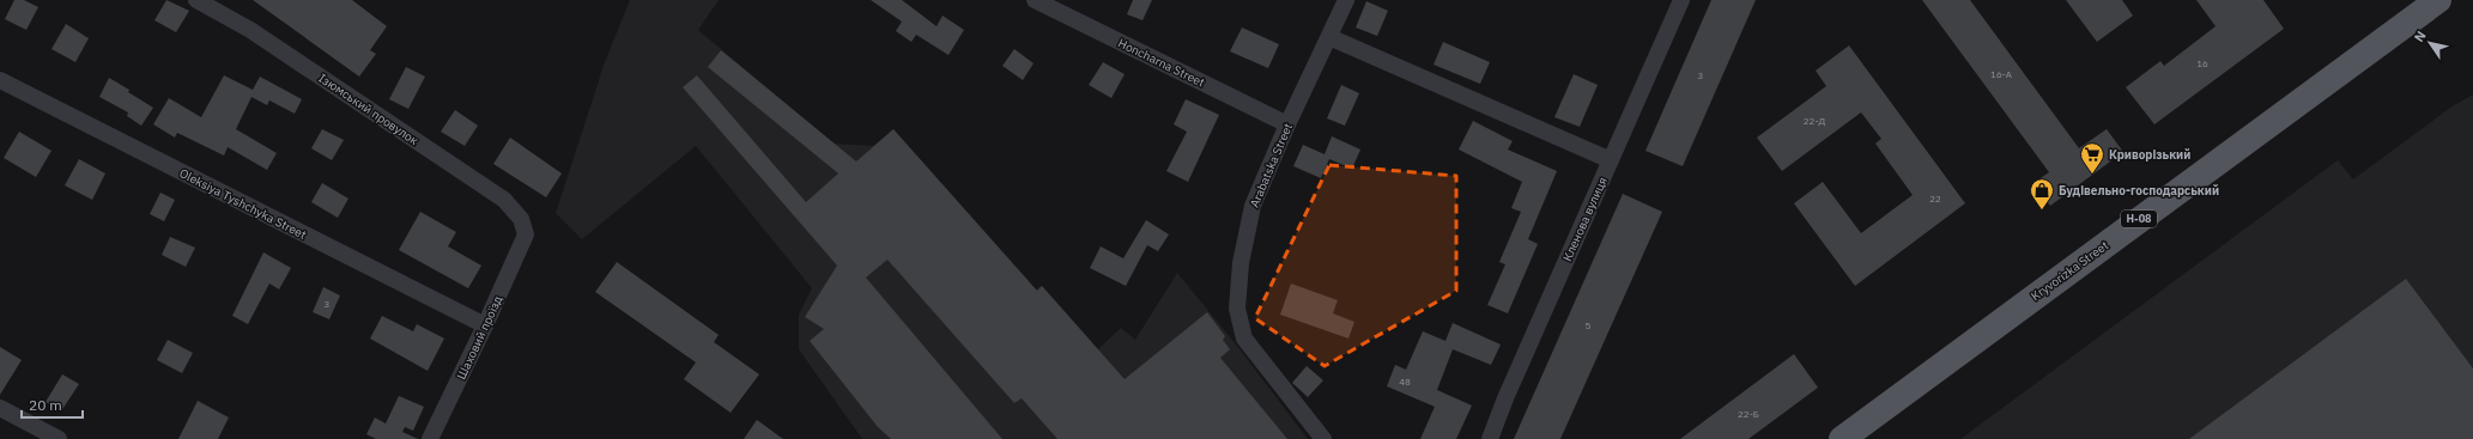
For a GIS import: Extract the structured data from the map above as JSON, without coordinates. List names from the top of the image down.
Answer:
{
  "streets": {
    "main road": ["Н-08", "Kryvorizka Street"],
    "street": [
      "Honcharna Street",
      "Ізюмський провулок",
      "Arabatska Street",
      "Oleksiya Tyshchyka Street",
      "Кленова вулиця",
      "Шаховий проїзд"
    ]
  },
  "crossings": [
    ["Honcharna Street", "Arabatska Street"],
    ["Ізюмський провулок", "Шаховий проїзд"],
    ["Oleksiya Tyshchyka Street", "Шаховий проїзд"]
  ],
  "places": {
    "supermarket": ["Криворізький"],
    "shop": ["Будівельно-господарський"]
  },
  "house_numbers": [
    "16",
    "16-А",
    "3",
    "22-Д",
    "22",
    "3",
    "5",
    "48",
    "22-Б"
  ],
  "scale_bar": "20 m",
  "north": "top left"
}
